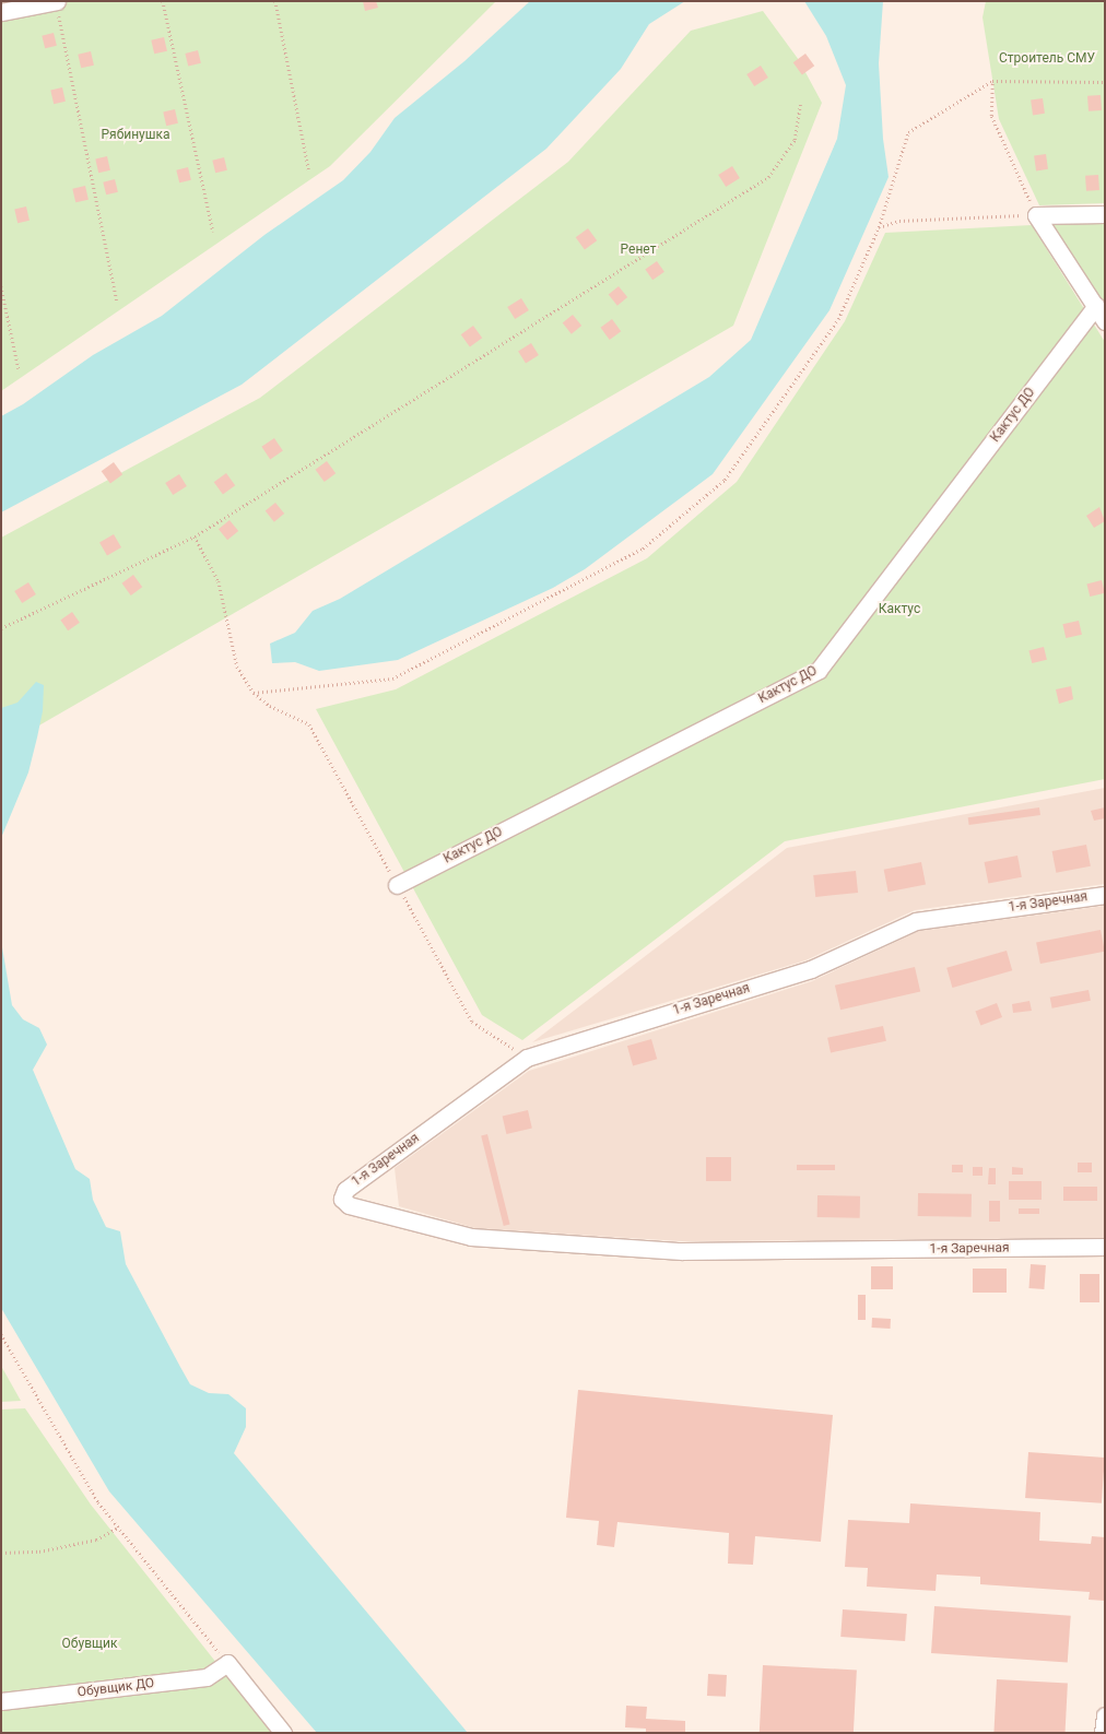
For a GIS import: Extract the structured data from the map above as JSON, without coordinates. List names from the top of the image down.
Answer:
{
  "streets": {
    "street": ["Кактус ДО", "1-я Заречная", "Обувщик ДО"]
  },
  "parks": [
    "Строитель СМУ",
    "Рябинушка",
    "Ренет",
    "Кактус",
    "Обувщик"
  ]
}
